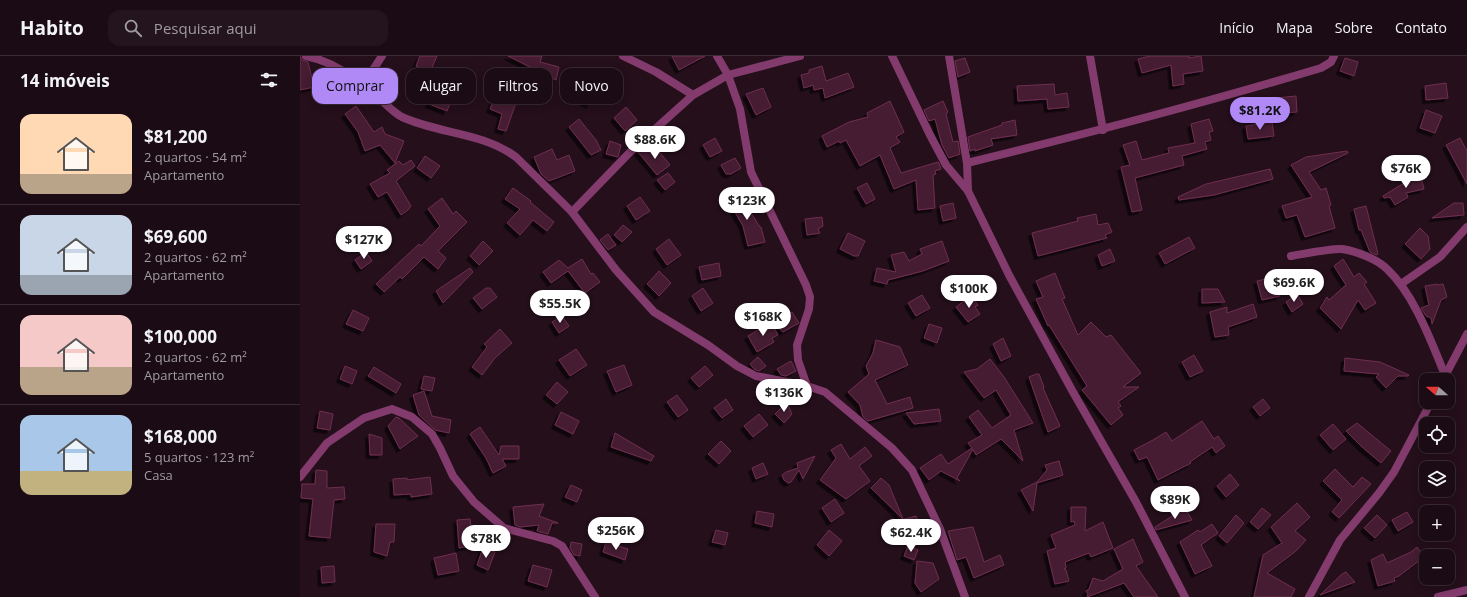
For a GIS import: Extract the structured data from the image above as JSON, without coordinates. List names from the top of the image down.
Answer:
{
  "north": "left",
  "page": {
    "header": "Habito",
    "search": "Pesquisar aqui",
    "nav": [
      "Início",
      "Mapa",
      "Sobre",
      "Contato"
    ],
    "heading": "14 imóveis",
    "chip": [
      "Comprar",
      "Alugar",
      "Filtros",
      "Novo"
    ],
    "price": [
      "$81.2K",
      "$88.6K",
      "$76K",
      "$123K",
      "$127K",
      "$69.6K",
      "$100K",
      "$55.5K",
      "$168K",
      "$136K",
      "$89K",
      "$256K",
      "$62.4K",
      "$78K"
    ],
    "list": [
      {
        "name": "$81,200",
        "note": "2 quartos · 54 m² · Apartamento"
      },
      {
        "name": "$69,600",
        "note": "2 quartos · 62 m² · Apartamento"
      },
      {
        "name": "$100,000",
        "note": "2 quartos · 62 m² · Apartamento"
      },
      {
        "name": "$168,000",
        "note": "5 quartos · 123 m² · Casa"
      }
    ],
    "map_buttons": ["+", "−"]
  }
}
